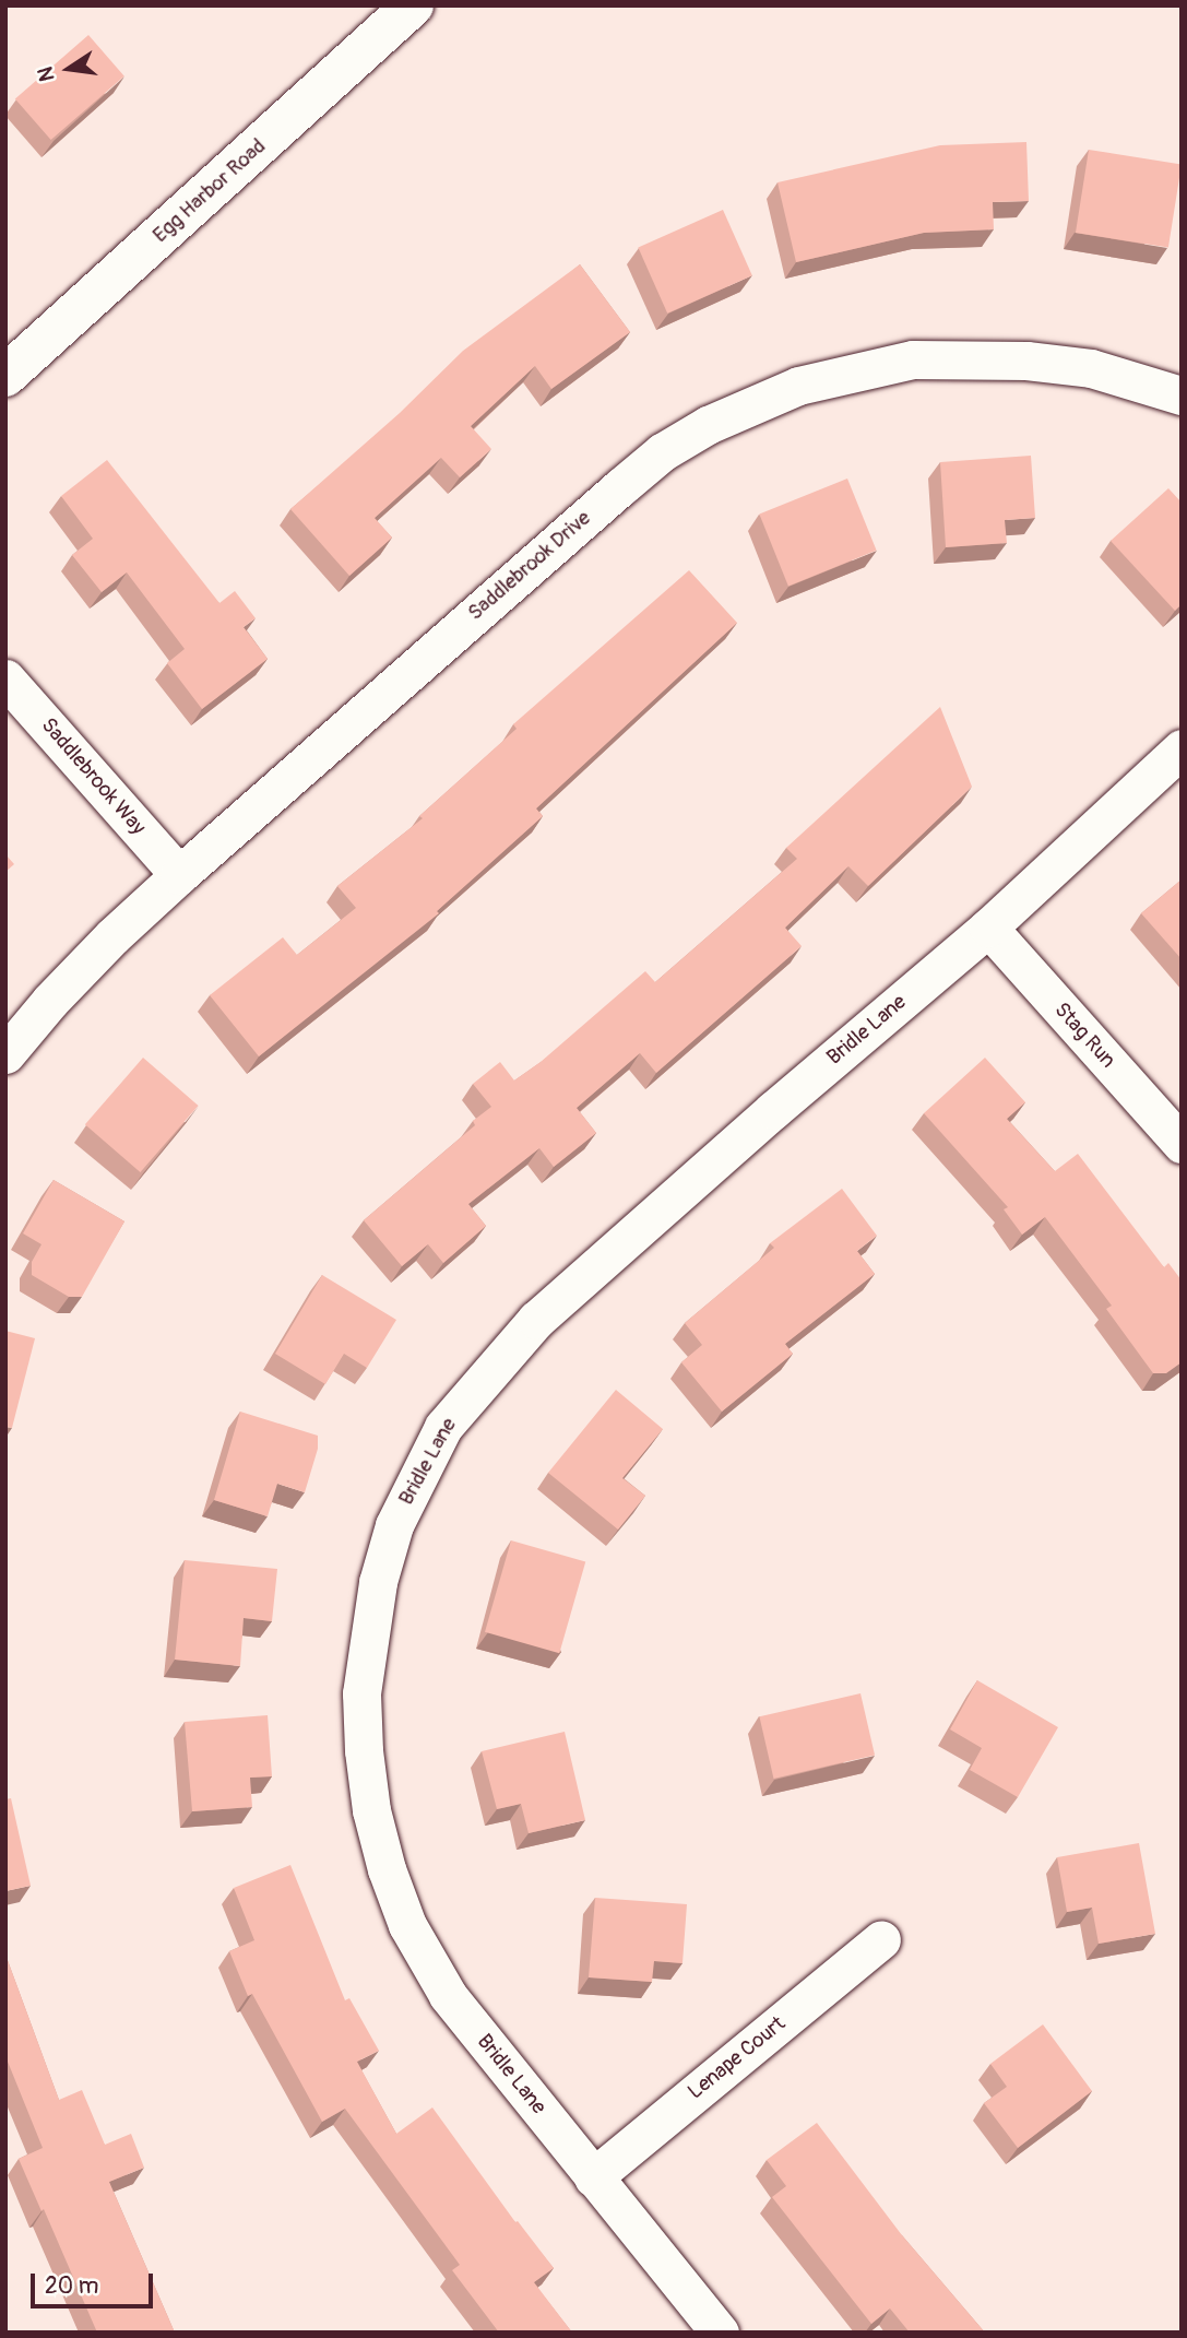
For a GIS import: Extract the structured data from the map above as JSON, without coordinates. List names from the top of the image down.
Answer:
{
  "streets": {
    "main road": ["Egg Harbor Road"],
    "street": [
      "Saddlebrook Drive",
      "Saddlebrook Way",
      "Bridle Lane",
      "Stag Run",
      "Lenape Court"
    ]
  },
  "crossings": [
    ["Saddlebrook Drive", "Saddlebrook Way"],
    ["Bridle Lane", "Stag Run"],
    ["Bridle Lane", "Lenape Court"]
  ],
  "scale_bar": "20 m",
  "north": "left"
}
